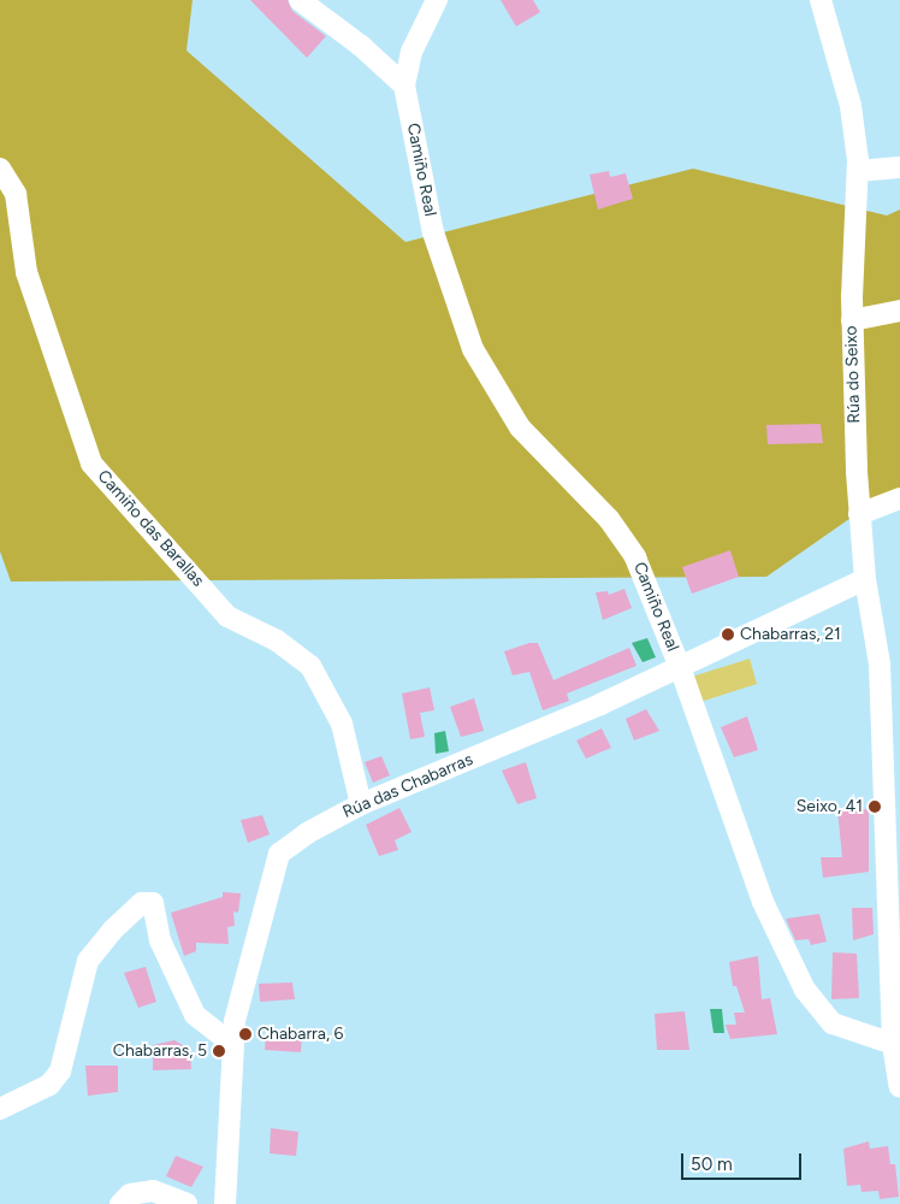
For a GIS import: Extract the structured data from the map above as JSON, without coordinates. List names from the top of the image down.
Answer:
{
  "streets": {
    "street": [
      "Camiño Real",
      "Rúa do Seixo",
      "Camiño das Barallas",
      "Rúa das Chabarras"
    ]
  },
  "crossings": [
    ["Camiño Real", "Rúa do Seixo"],
    ["Camiño Real", "Rúa das Chabarras"],
    ["Rúa do Seixo", "Rúa das Chabarras"],
    ["Camiño das Barallas", "Rúa das Chabarras"]
  ],
  "places": [
    "Chabarras, 21",
    "Seixo, 41",
    "Chabarra, 6",
    "Chabarras, 5"
  ],
  "scale_bar": "50 m"
}
